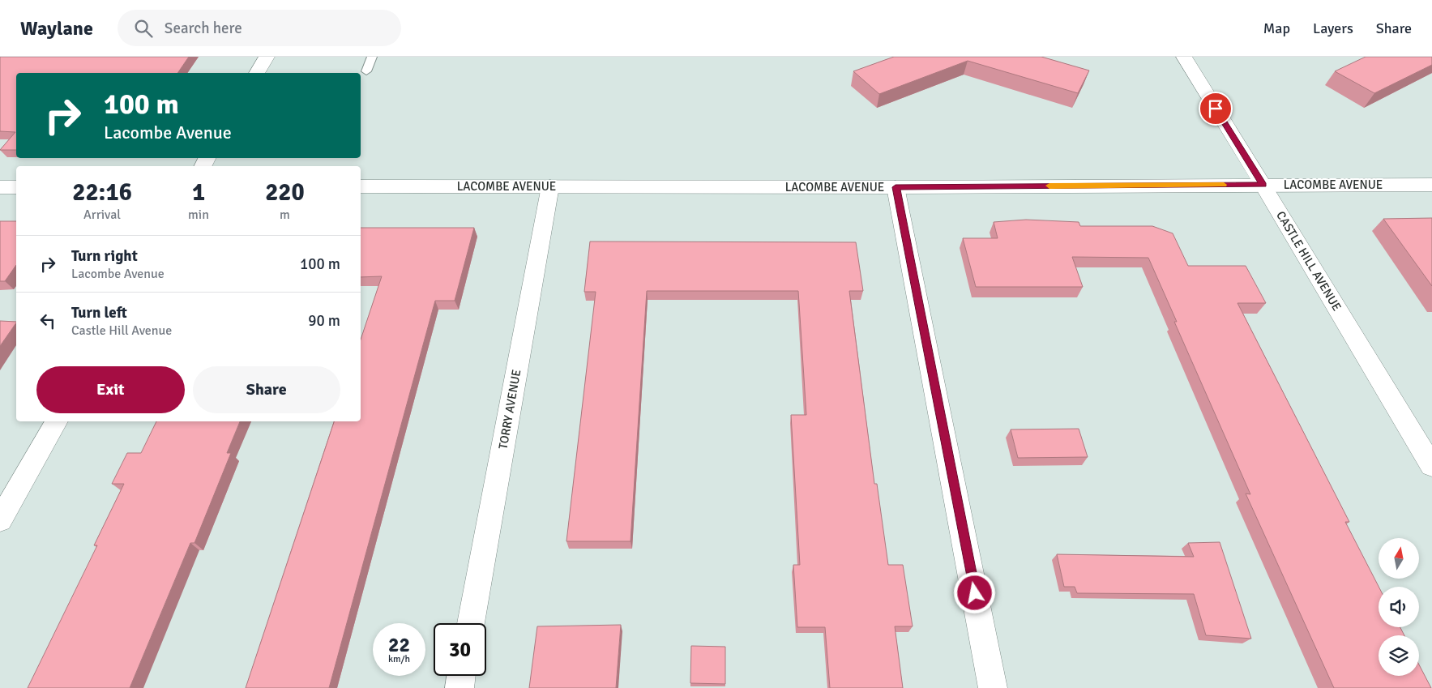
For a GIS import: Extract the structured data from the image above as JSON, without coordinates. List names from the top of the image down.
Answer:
{
  "streets": {
    "street": ["LACOMBE AVENUE", "CASTLE HILL AVENUE", "TORRY AVENUE"]
  },
  "crossings": [
    ["LACOMBE AVENUE", "CASTLE HILL AVENUE"],
    ["LACOMBE AVENUE", "TORRY AVENUE"]
  ],
  "north": "top",
  "page": {
    "header": "Waylane",
    "search": "Search here",
    "nav": ["Map", "Layers", "Share"],
    "turn": ["100 m", "Lacombe Avenue"],
    "eta": [
      "22:16",
      "Arrival",
      "1",
      "min",
      "220",
      "m"
    ],
    "list": [
      {
        "name": "Turn right",
        "note": "Lacombe Avenue",
        "value": "100 m"
      },
      {
        "name": "Turn left",
        "note": "Castle Hill Avenue",
        "value": "90 m"
      }
    ],
    "buttons": ["Exit", "Share"],
    "speed": "22 km/h",
    "limit": "30"
  }
}
